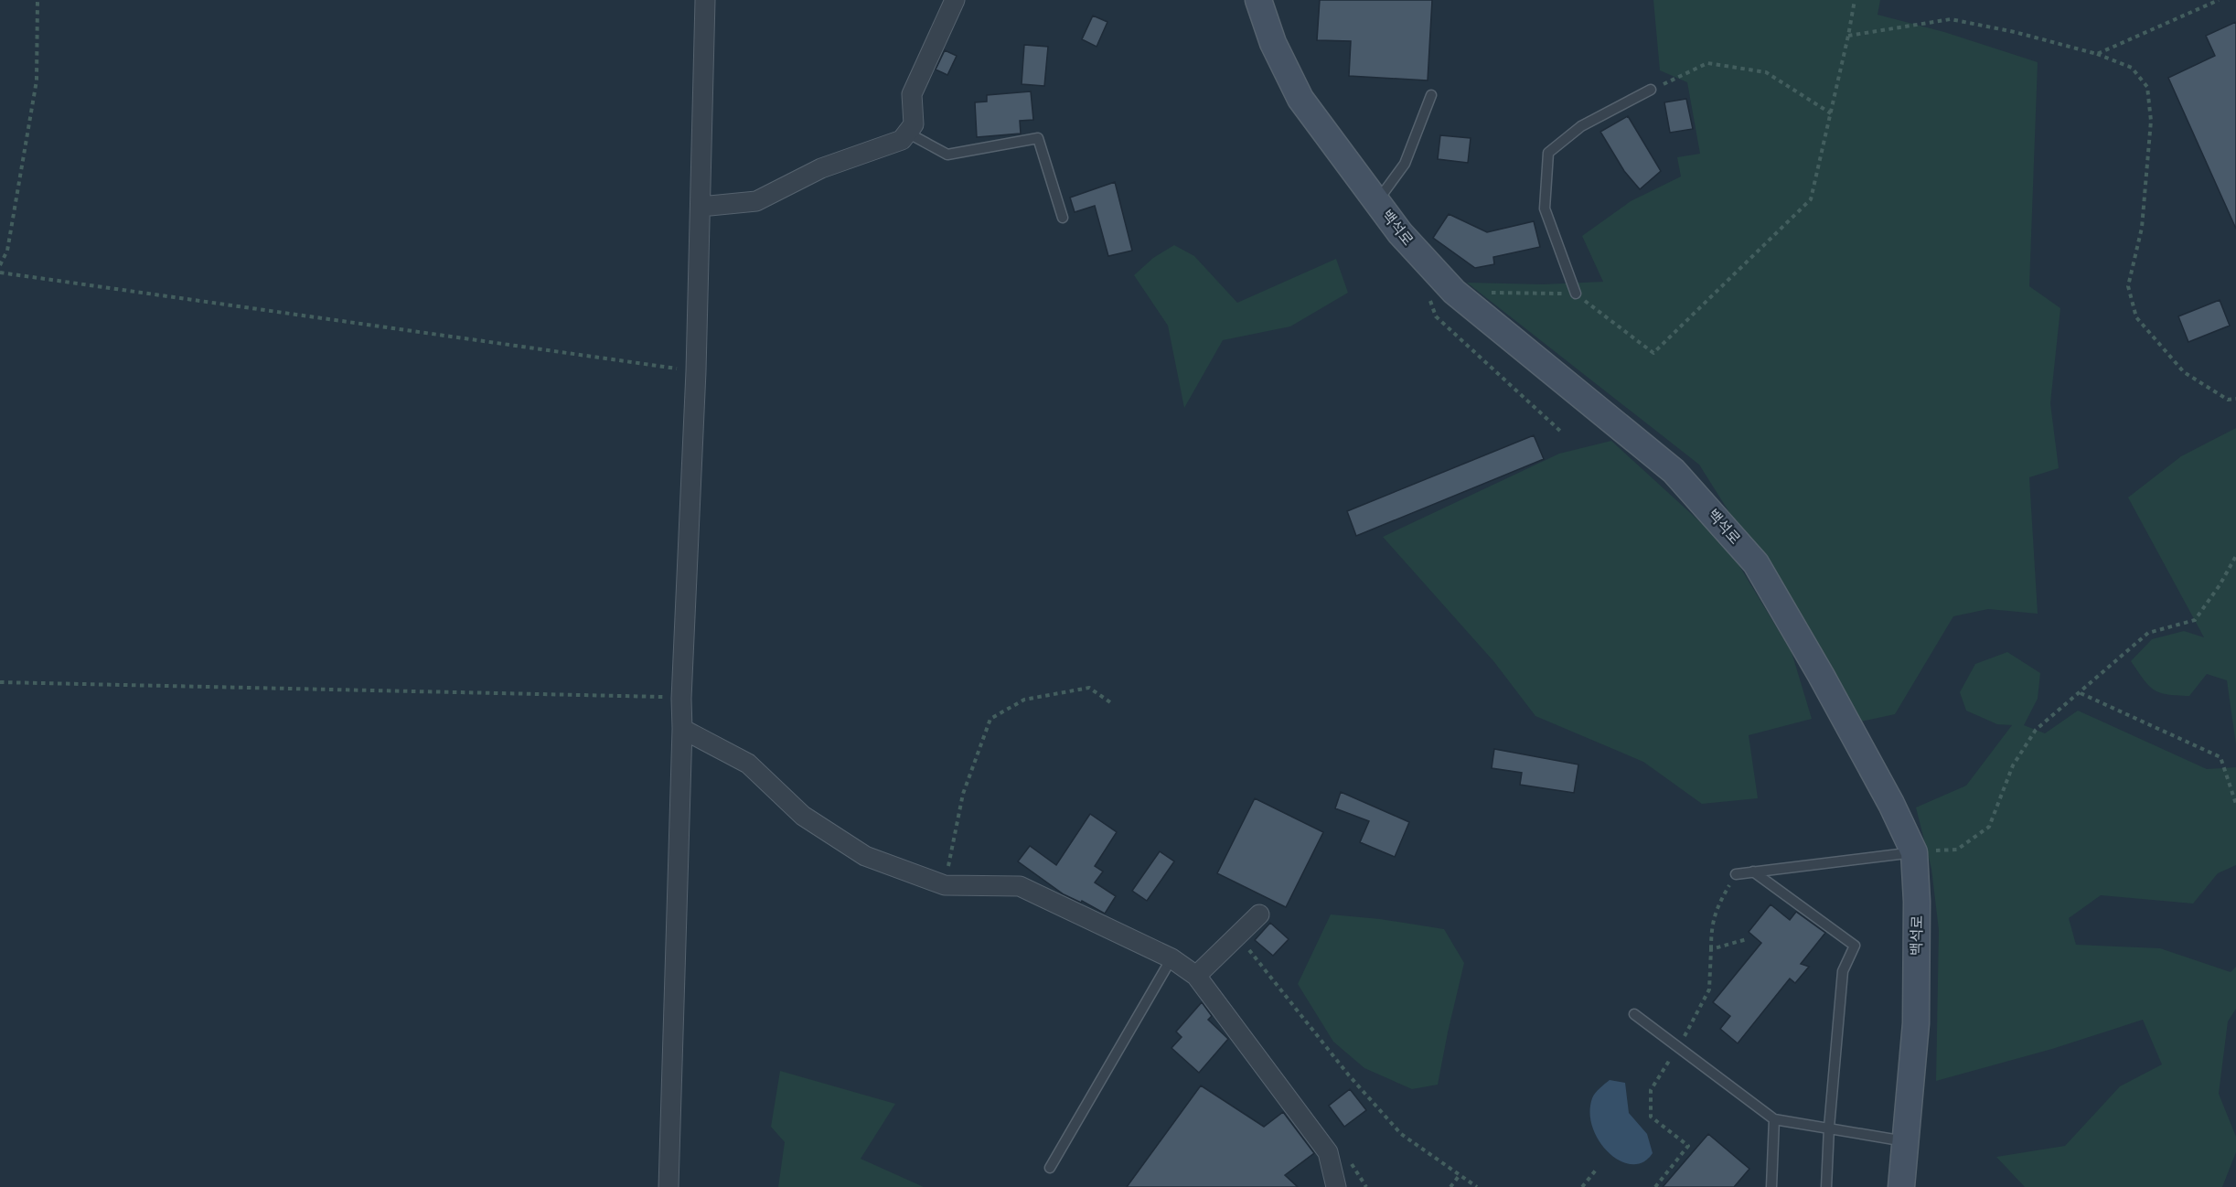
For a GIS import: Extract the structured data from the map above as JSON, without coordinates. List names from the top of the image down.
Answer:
{
  "streets": {
    "street": ["백석로"]
  }
}
